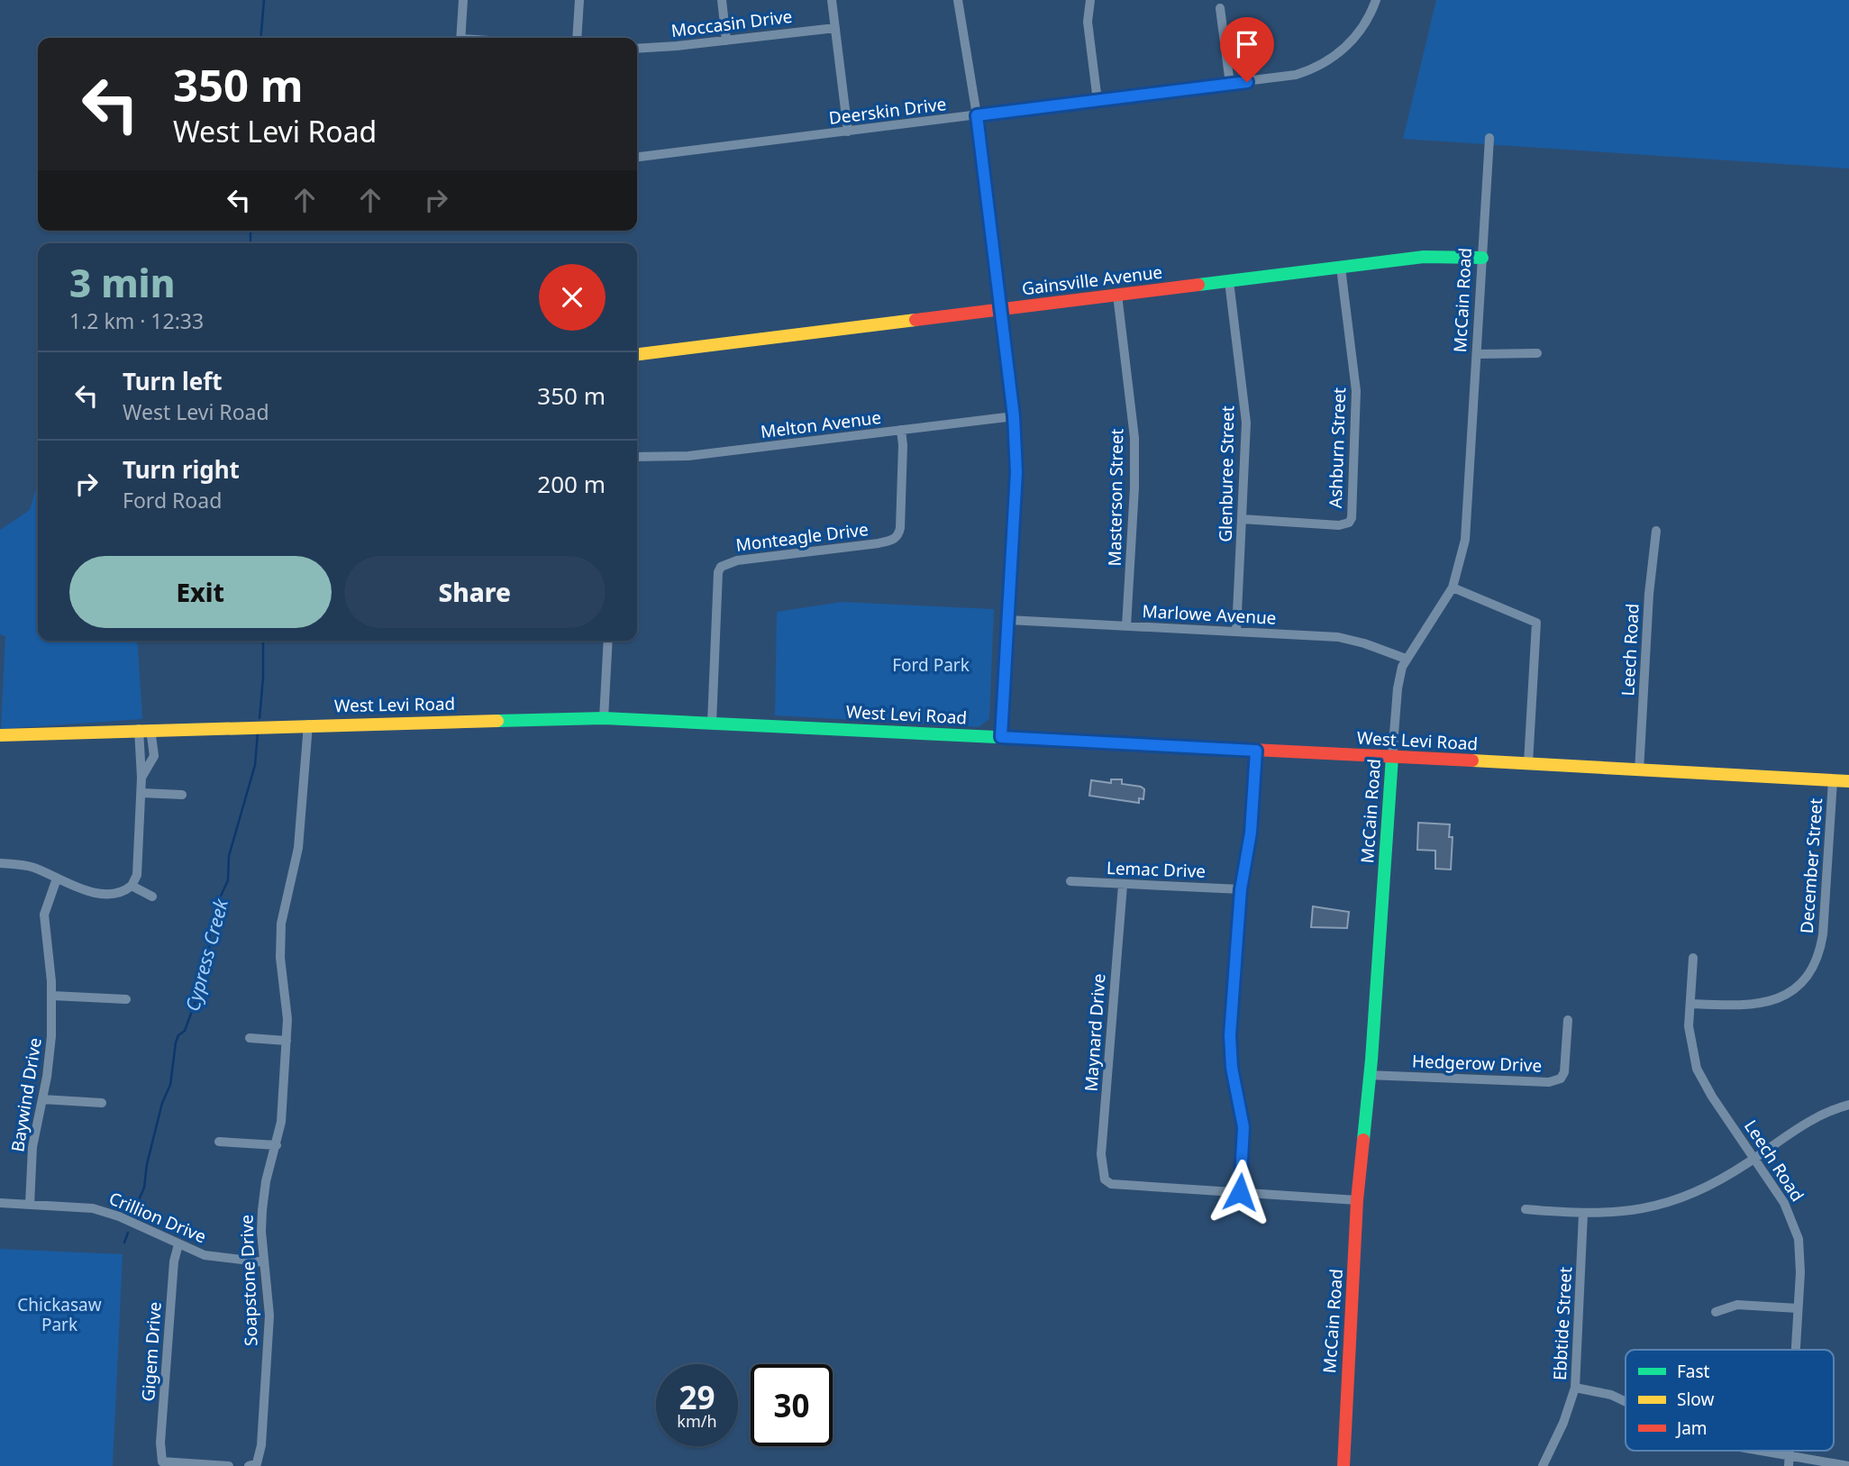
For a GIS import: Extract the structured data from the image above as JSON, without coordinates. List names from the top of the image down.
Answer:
{
  "streets": {
    "street": [
      "Moccasin Drive",
      "Deerskin Drive",
      "Gainsville Avenue",
      "McCain Road",
      "Melton Avenue",
      "Ashburn Street",
      "Glenburee Street",
      "Masterson Street",
      "Monteagle Drive",
      "Marlowe Avenue",
      "Leech Road",
      "West Levi Road",
      "December Street",
      "Lemac Drive",
      "Maynard Drive",
      "Hedgerow Drive",
      "Baywind Drive",
      "Crillion Drive",
      "Soapstone Drive",
      "Ebbtide Street",
      "Gigem Drive"
    ]
  },
  "crossings": [
    ["Gainsville Avenue", "McCain Road"],
    ["Gainsville Avenue", "Ashburn Street"],
    ["Gainsville Avenue", "Glenburee Street"],
    ["Gainsville Avenue", "Masterson Street"],
    ["McCain Road", "Marlowe Avenue"],
    ["McCain Road", "West Levi Road"],
    ["McCain Road", "Hedgerow Drive"],
    ["Melton Avenue", "Monteagle Drive"],
    ["Ashburn Street", "Glenburee Street"],
    ["Glenburee Street", "Marlowe Avenue"],
    ["Masterson Street", "Marlowe Avenue"],
    ["Monteagle Drive", "West Levi Road"],
    ["Leech Road", "West Levi Road"],
    ["Leech Road", "December Street"],
    ["West Levi Road", "December Street"],
    ["West Levi Road", "Soapstone Drive"],
    ["Lemac Drive", "Maynard Drive"],
    ["Baywind Drive", "Crillion Drive"],
    ["Crillion Drive", "Soapstone Drive"],
    ["Crillion Drive", "Gigem Drive"]
  ],
  "water": ["Cypress Creek"],
  "parks": ["Ford Park", "Chickasaw Park"],
  "legend": ["Fast", "Slow", "Jam"],
  "page": {
    "turn": ["350 m", "West Levi Road"],
    "heading": ["3 min", "1.2 km · 12:33"],
    "list": [
      {
        "name": "Turn left",
        "note": "West Levi Road",
        "value": "350 m"
      },
      {
        "name": "Turn right",
        "note": "Ford Road",
        "value": "200 m"
      }
    ],
    "buttons": ["Exit", "Share"],
    "speed": "29 km/h",
    "limit": "30"
  }
}
